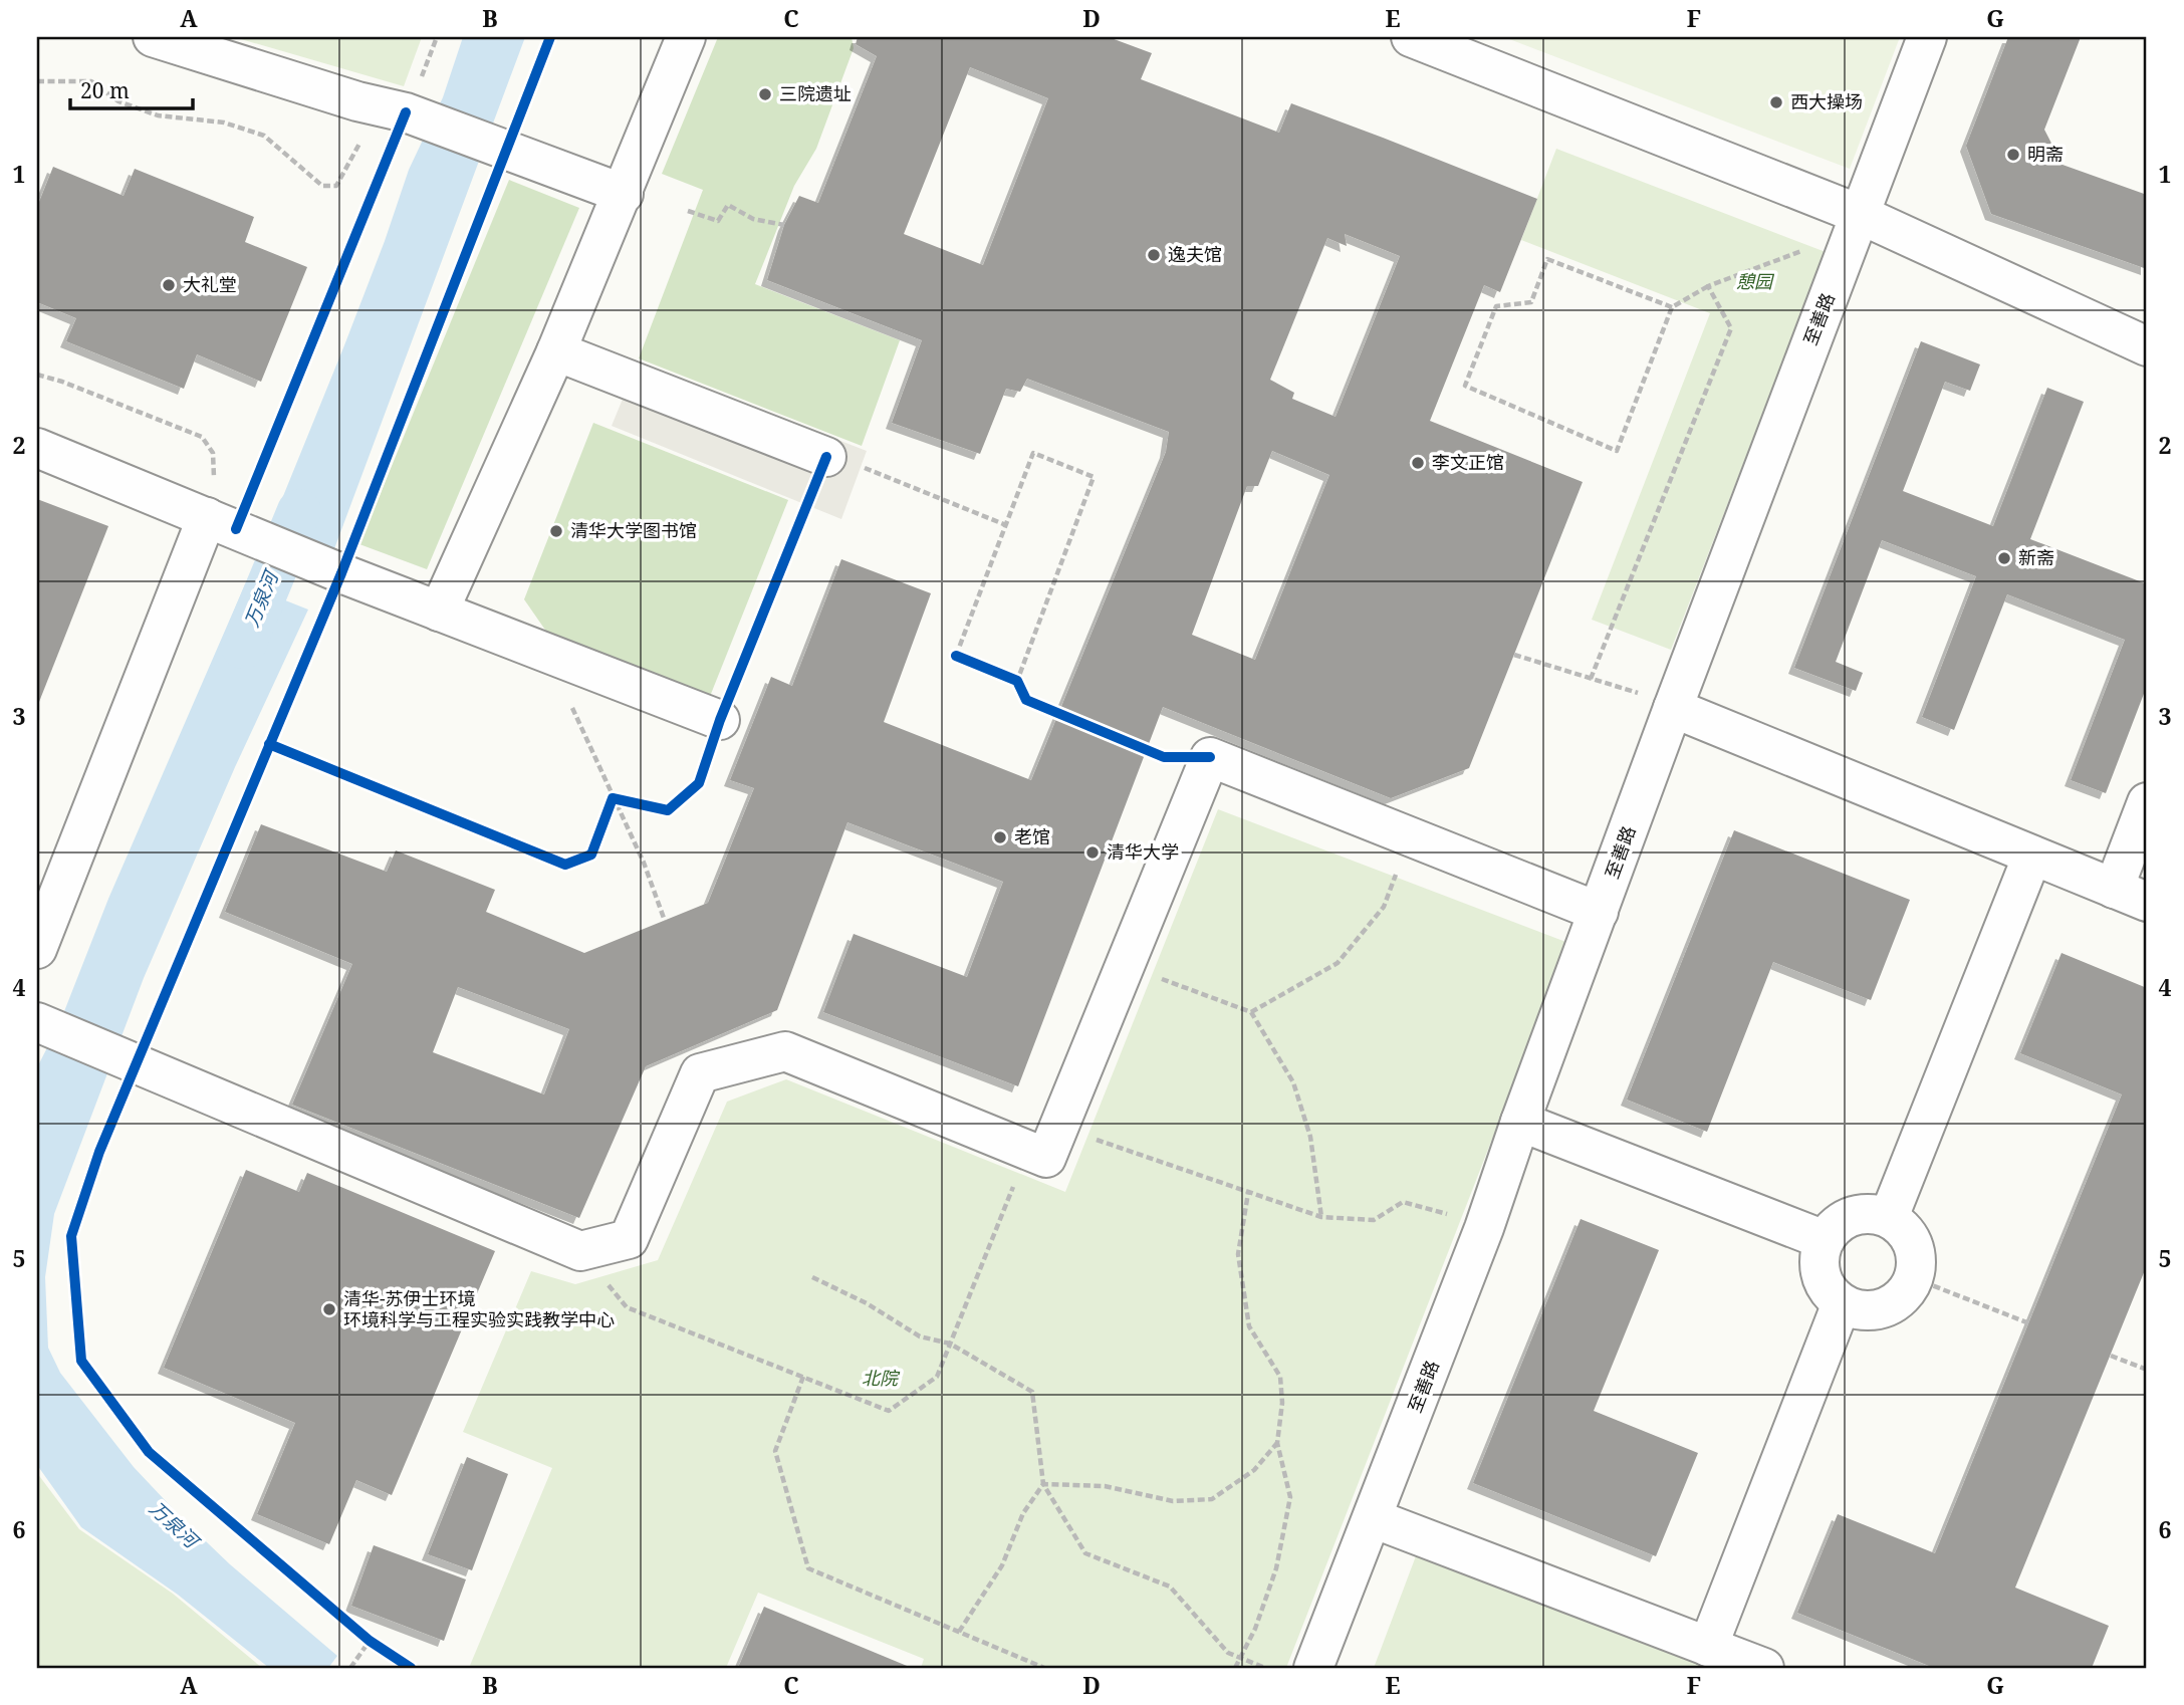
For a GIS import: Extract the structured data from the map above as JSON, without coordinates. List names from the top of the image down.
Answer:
{
  "streets": {
    "street": ["至善路"]
  },
  "water": ["万泉河"],
  "parks": ["憩园", "北院"],
  "places": [
    "三院遗址",
    "西大操场",
    "明斋",
    "逸夫馆",
    "大礼堂",
    "李文正馆",
    "清华大学图书馆",
    "新斋",
    "老馆",
    "清华大学",
    "清华-苏伊士环境 环境科学与工程实验实践教学中心"
  ],
  "scale_bar": "20 m",
  "grid": {
    "columns": [
      "A",
      "B",
      "C",
      "D",
      "E",
      "F",
      "G"
    ],
    "rows": [
      "1",
      "2",
      "3",
      "4",
      "5",
      "6"
    ]
  }
}
